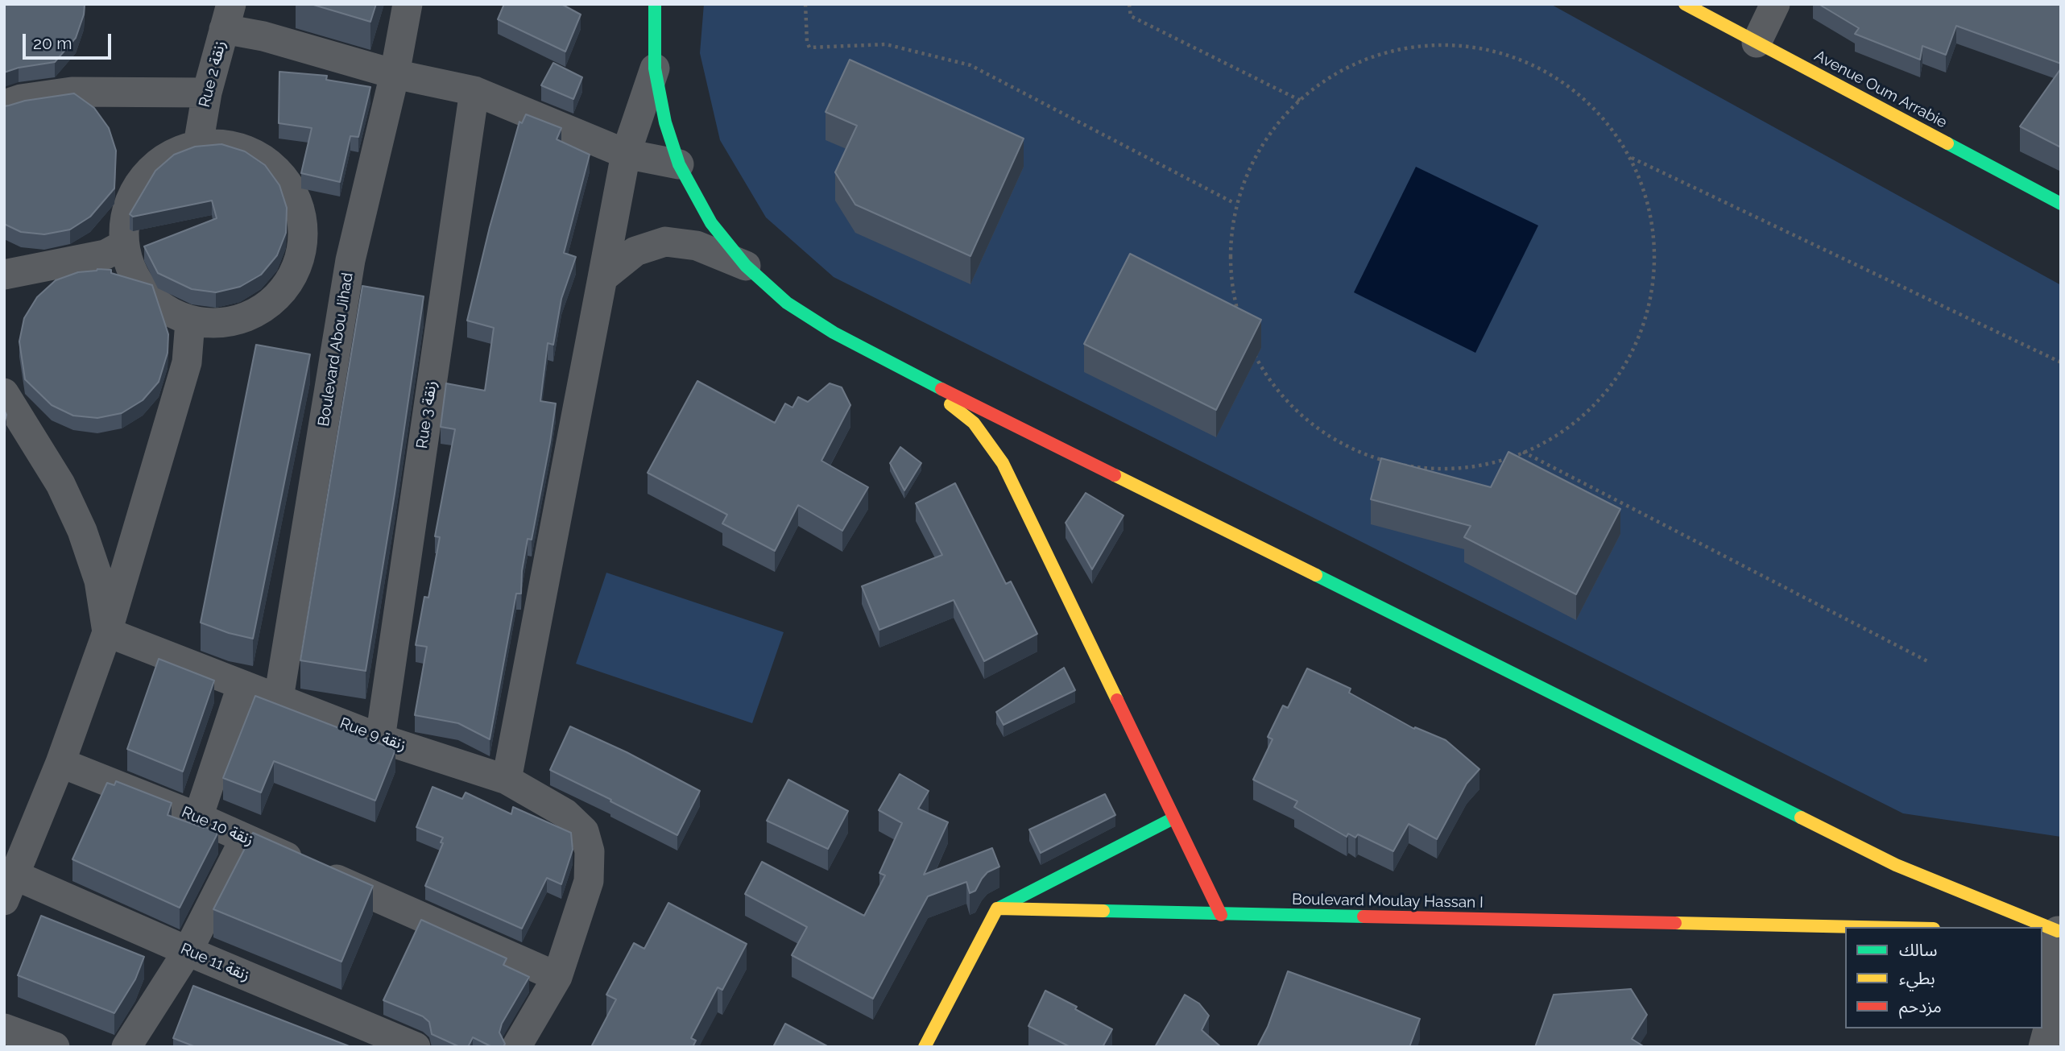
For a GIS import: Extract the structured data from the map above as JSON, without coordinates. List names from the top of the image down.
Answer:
{
  "streets": {
    "street": [
      "Rue 2 زنقة",
      "Avenue Oum Arrabie",
      "Boulevard Abou Jihad",
      "Rue 3 زنقة",
      "Rue 9 زنقة",
      "Rue 10 زنقة",
      "Boulevard Moulay Hassan I",
      "Rue 11 زنقة"
    ]
  },
  "crossings": [
    ["Boulevard Abou Jihad", "Rue 9 زنقة"],
    ["Rue 3 زنقة", "Rue 9 زنقة"],
    ["Rue 9 زنقة", "Rue 10 زنقة"]
  ],
  "legend": ["سالك", "بطيء", "مزدحم"],
  "scale_bar": "20 m"
}
